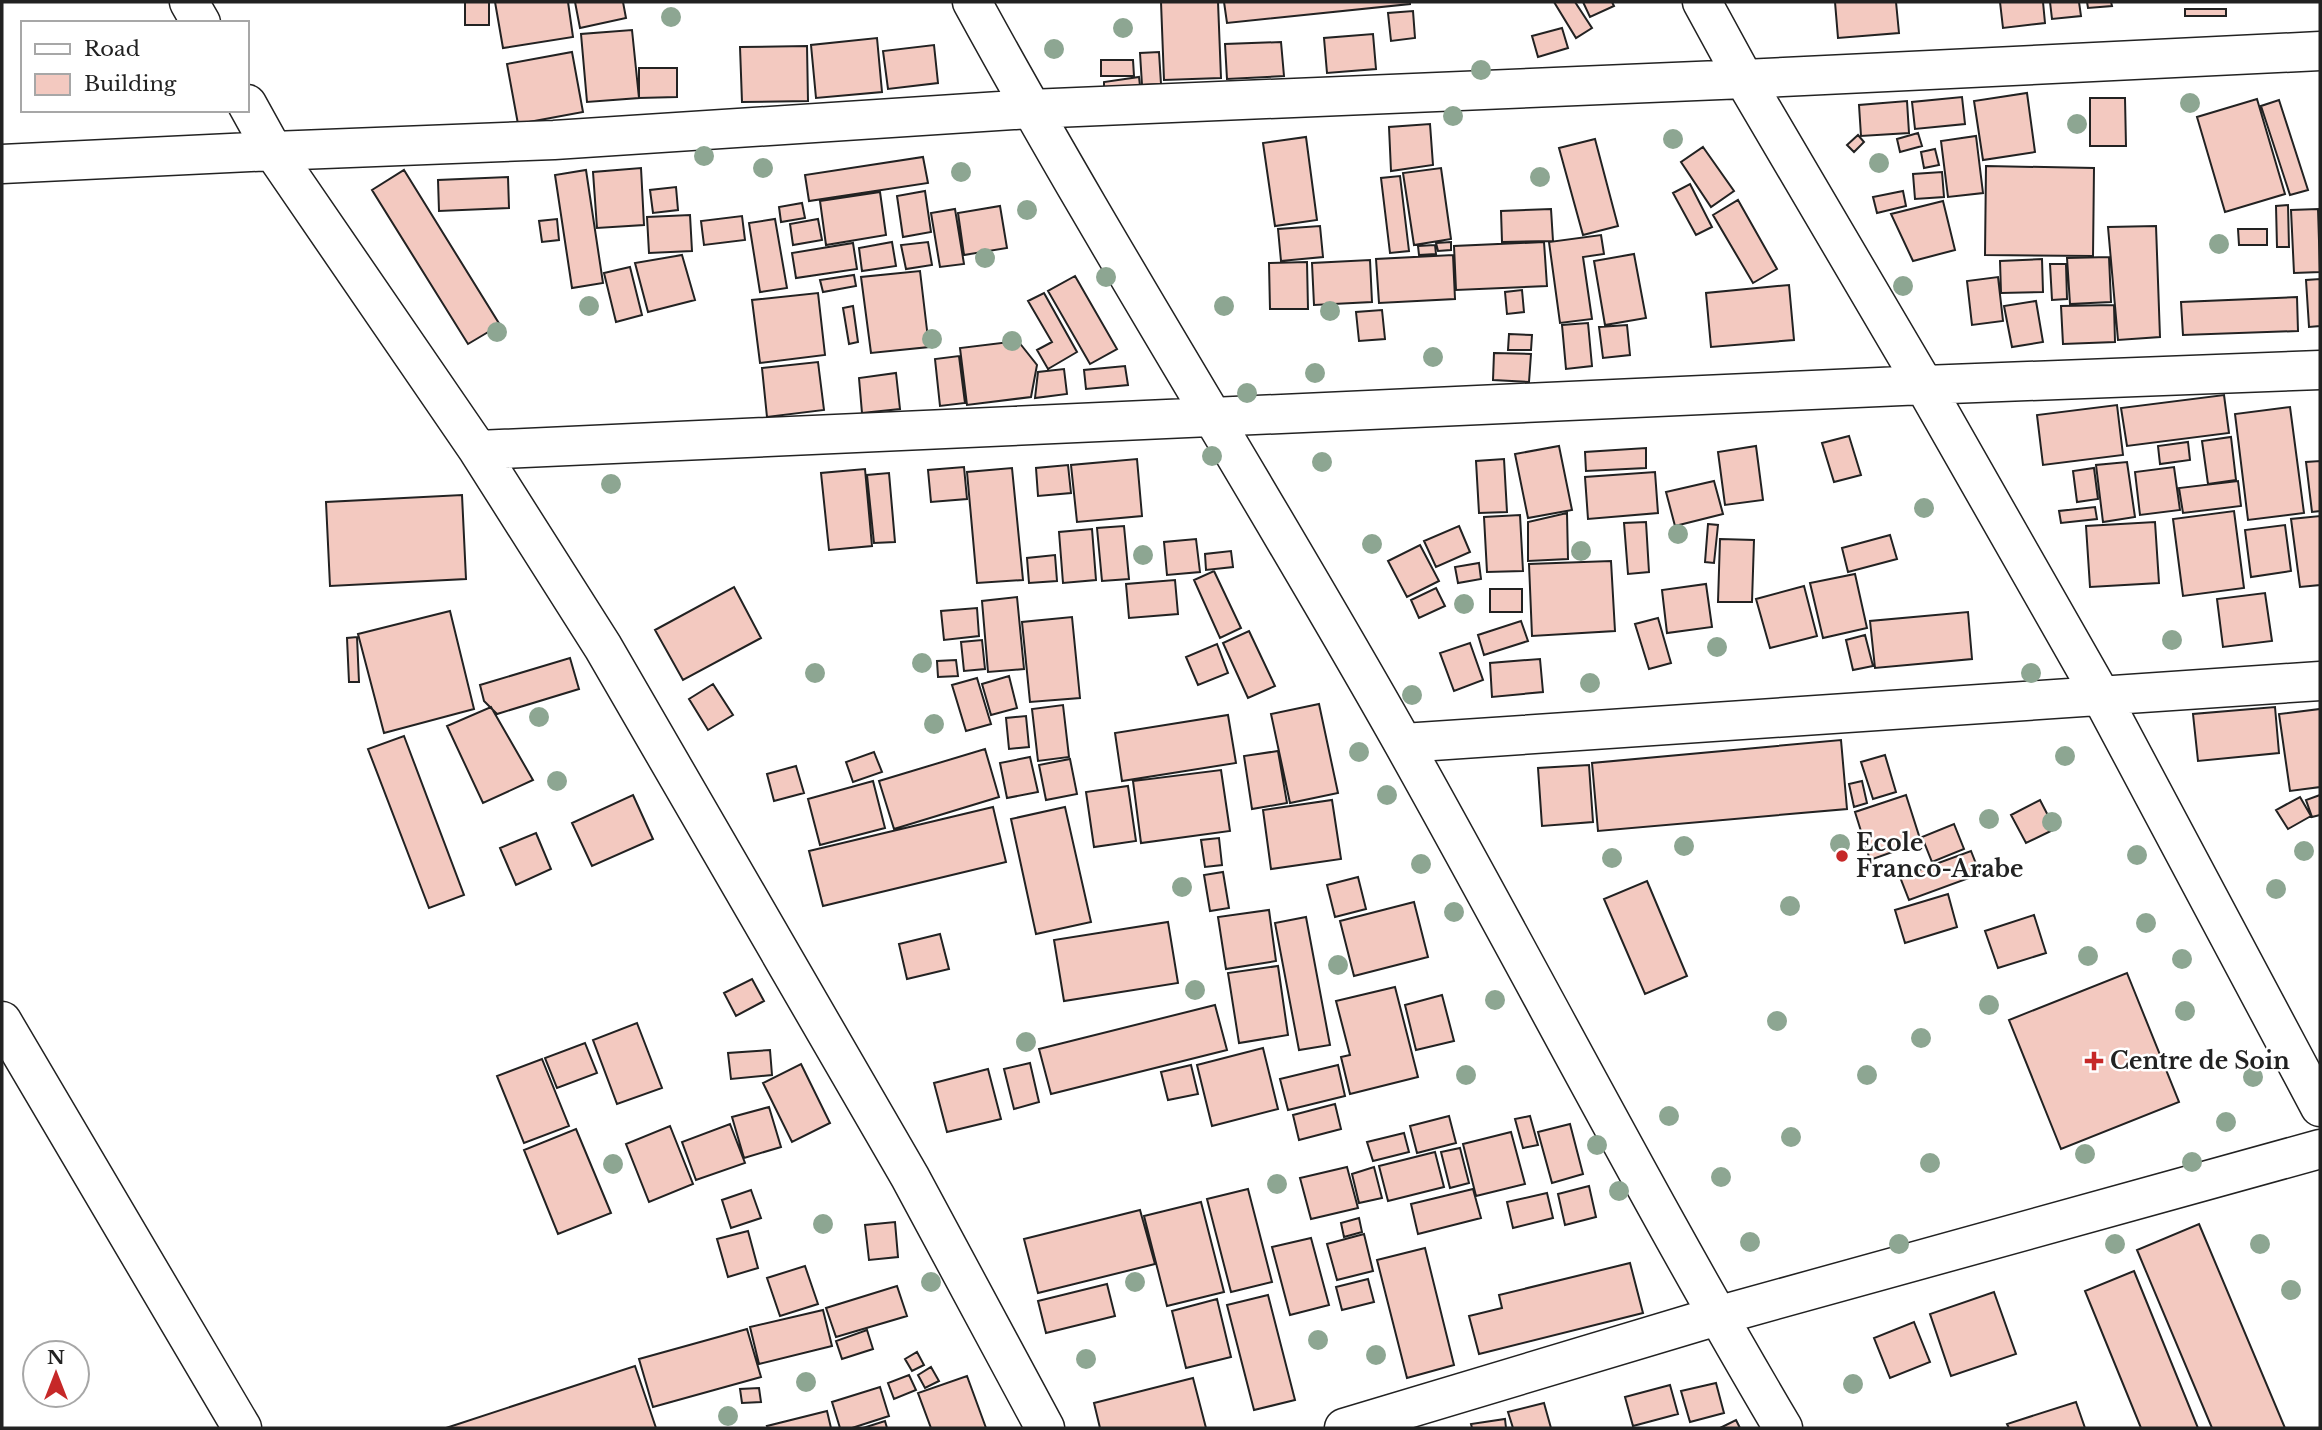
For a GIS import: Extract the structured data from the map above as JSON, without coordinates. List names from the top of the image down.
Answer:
{
  "places": {
    "other": ["Ecole Franco-Arabe"],
    "health": ["Centre de Soin"]
  },
  "legend": ["Road", "Building"],
  "north": "top"
}
